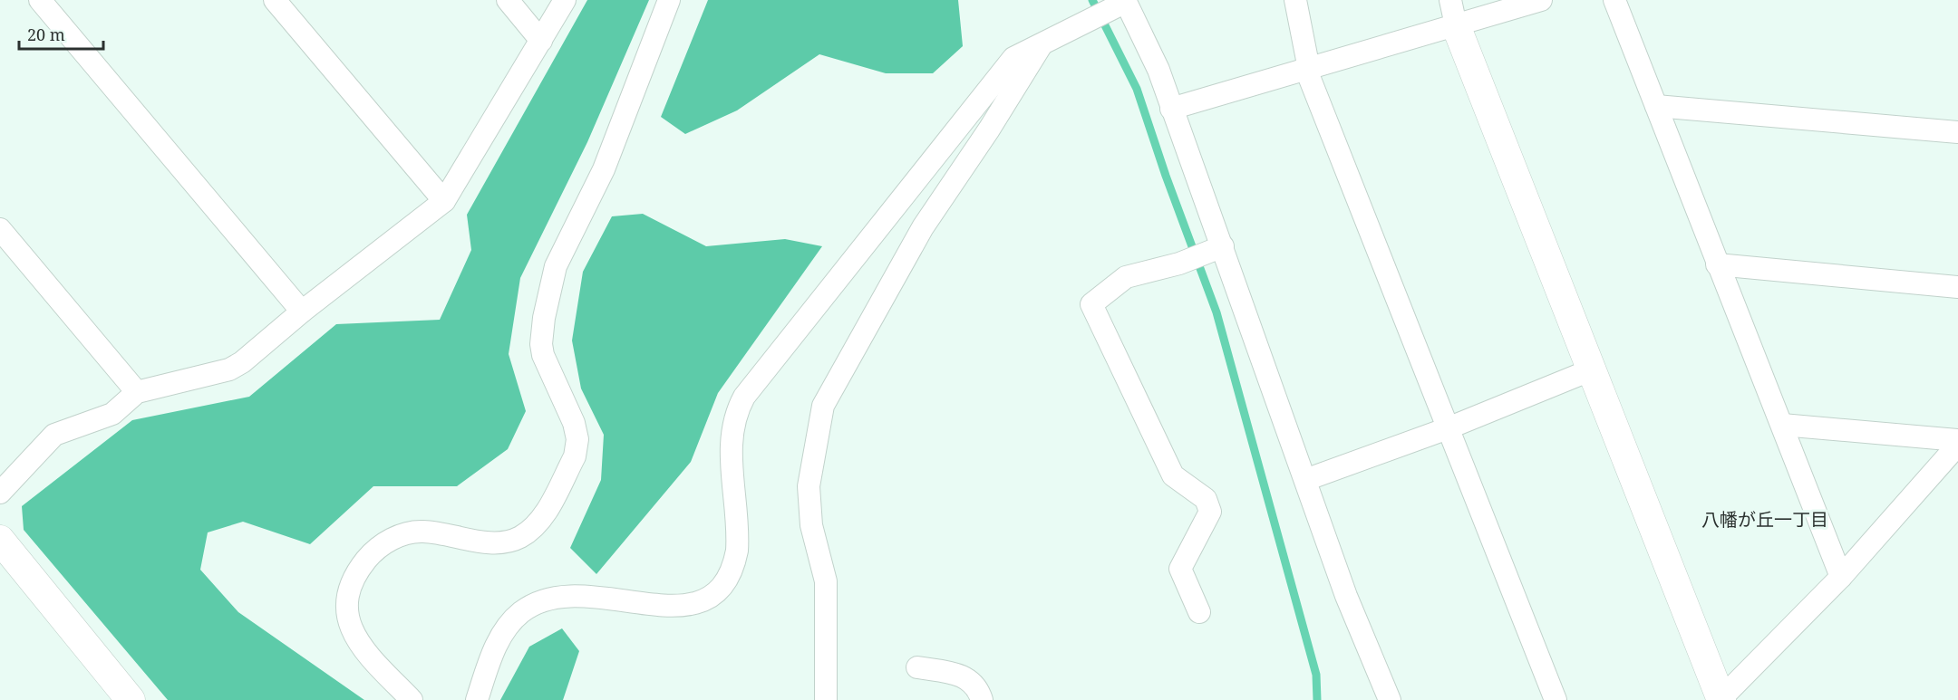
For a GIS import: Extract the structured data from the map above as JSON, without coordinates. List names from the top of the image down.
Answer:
{
  "districts": ["八幡が丘一丁目"],
  "scale_bar": "20 m"
}
